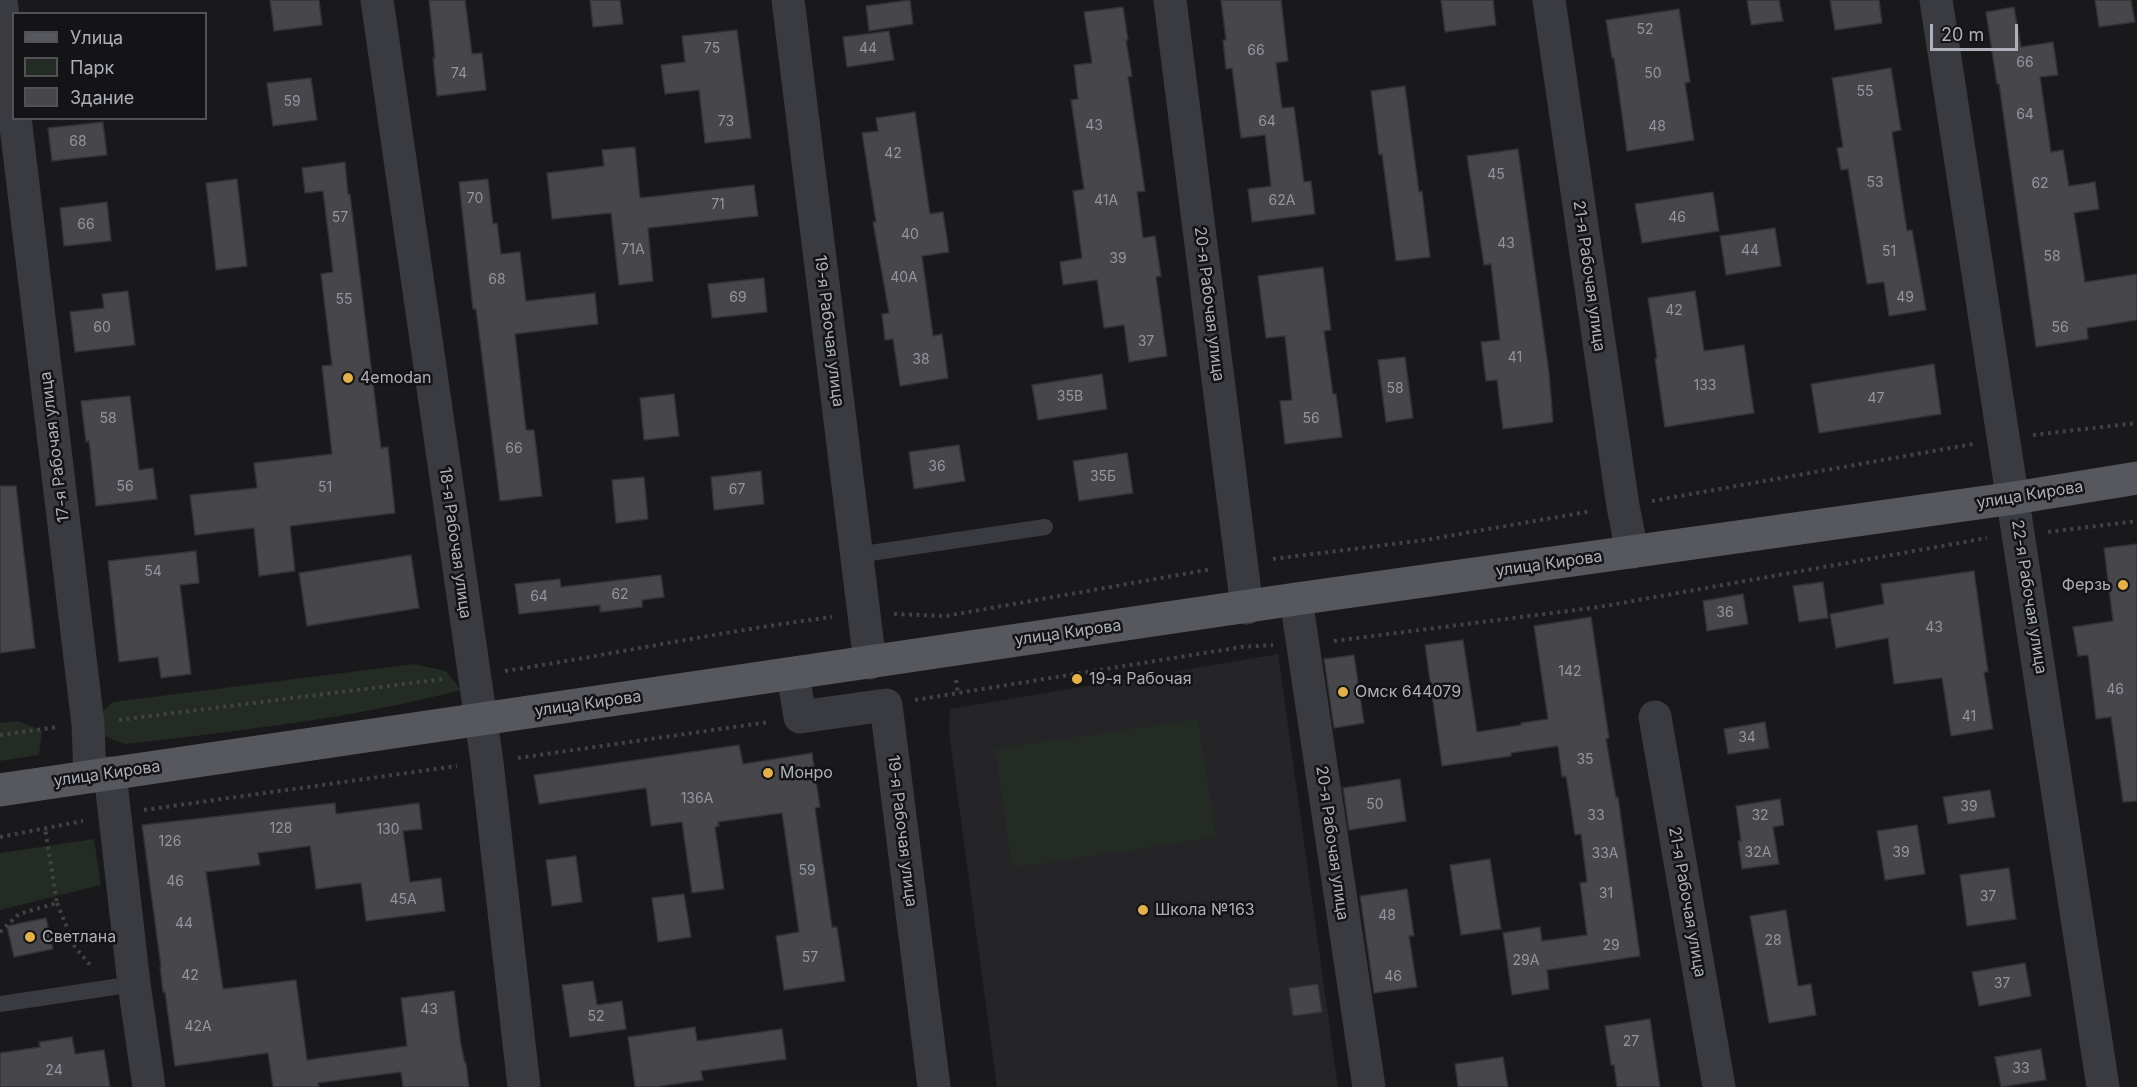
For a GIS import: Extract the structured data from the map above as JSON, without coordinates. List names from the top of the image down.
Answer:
{
  "streets": {
    "main road": ["улица Кирова"],
    "street": [
      "21-я Рабочая улица",
      "20-я Рабочая улица",
      "19-я Рабочая улица",
      "17-я Рабочая улица",
      "18-я Рабочая улица",
      "22-я Рабочая улица"
    ]
  },
  "crossings": [
    ["21-я Рабочая улица", "улица Кирова"],
    ["20-я Рабочая улица", "улица Кирова"],
    ["19-я Рабочая улица", "улица Кирова"],
    ["17-я Рабочая улица", "улица Кирова"],
    ["улица Кирова", "18-я Рабочая улица"],
    ["улица Кирова", "22-я Рабочая улица"]
  ],
  "places": [
    "4emodan",
    "Ферзь",
    "19-я Рабочая",
    "Омск 644079",
    "Монро",
    "Школа №163",
    "Светлана"
  ],
  "house_numbers": [
    "52",
    "75",
    "44",
    "66",
    "66",
    "74",
    "50",
    "55",
    "59",
    "64",
    "73",
    "64",
    "43",
    "48",
    "68",
    "42",
    "45",
    "53",
    "62",
    "70",
    "41А",
    "62А",
    "71",
    "57",
    "46",
    "66",
    "40",
    "43",
    "71А",
    "44",
    "51",
    "58",
    "39",
    "40А",
    "68",
    "69",
    "49",
    "55",
    "42",
    "60",
    "56",
    "37",
    "41",
    "38",
    "133",
    "58",
    "35В",
    "47",
    "58",
    "56",
    "66",
    "36",
    "35Б",
    "56",
    "51",
    "67",
    "54",
    "62",
    "64",
    "36",
    "43",
    "142",
    "46",
    "41",
    "34",
    "35",
    "136А",
    "50",
    "39",
    "33",
    "32",
    "128",
    "130",
    "126",
    "32А",
    "39",
    "33А",
    "59",
    "46",
    "31",
    "37",
    "45А",
    "48",
    "44",
    "28",
    "29",
    "57",
    "29А",
    "42",
    "46",
    "37",
    "43",
    "52",
    "42А",
    "27",
    "33",
    "24"
  ],
  "legend": ["Улица", "Парк", "Здание"],
  "scale_bar": "20 m"
}
